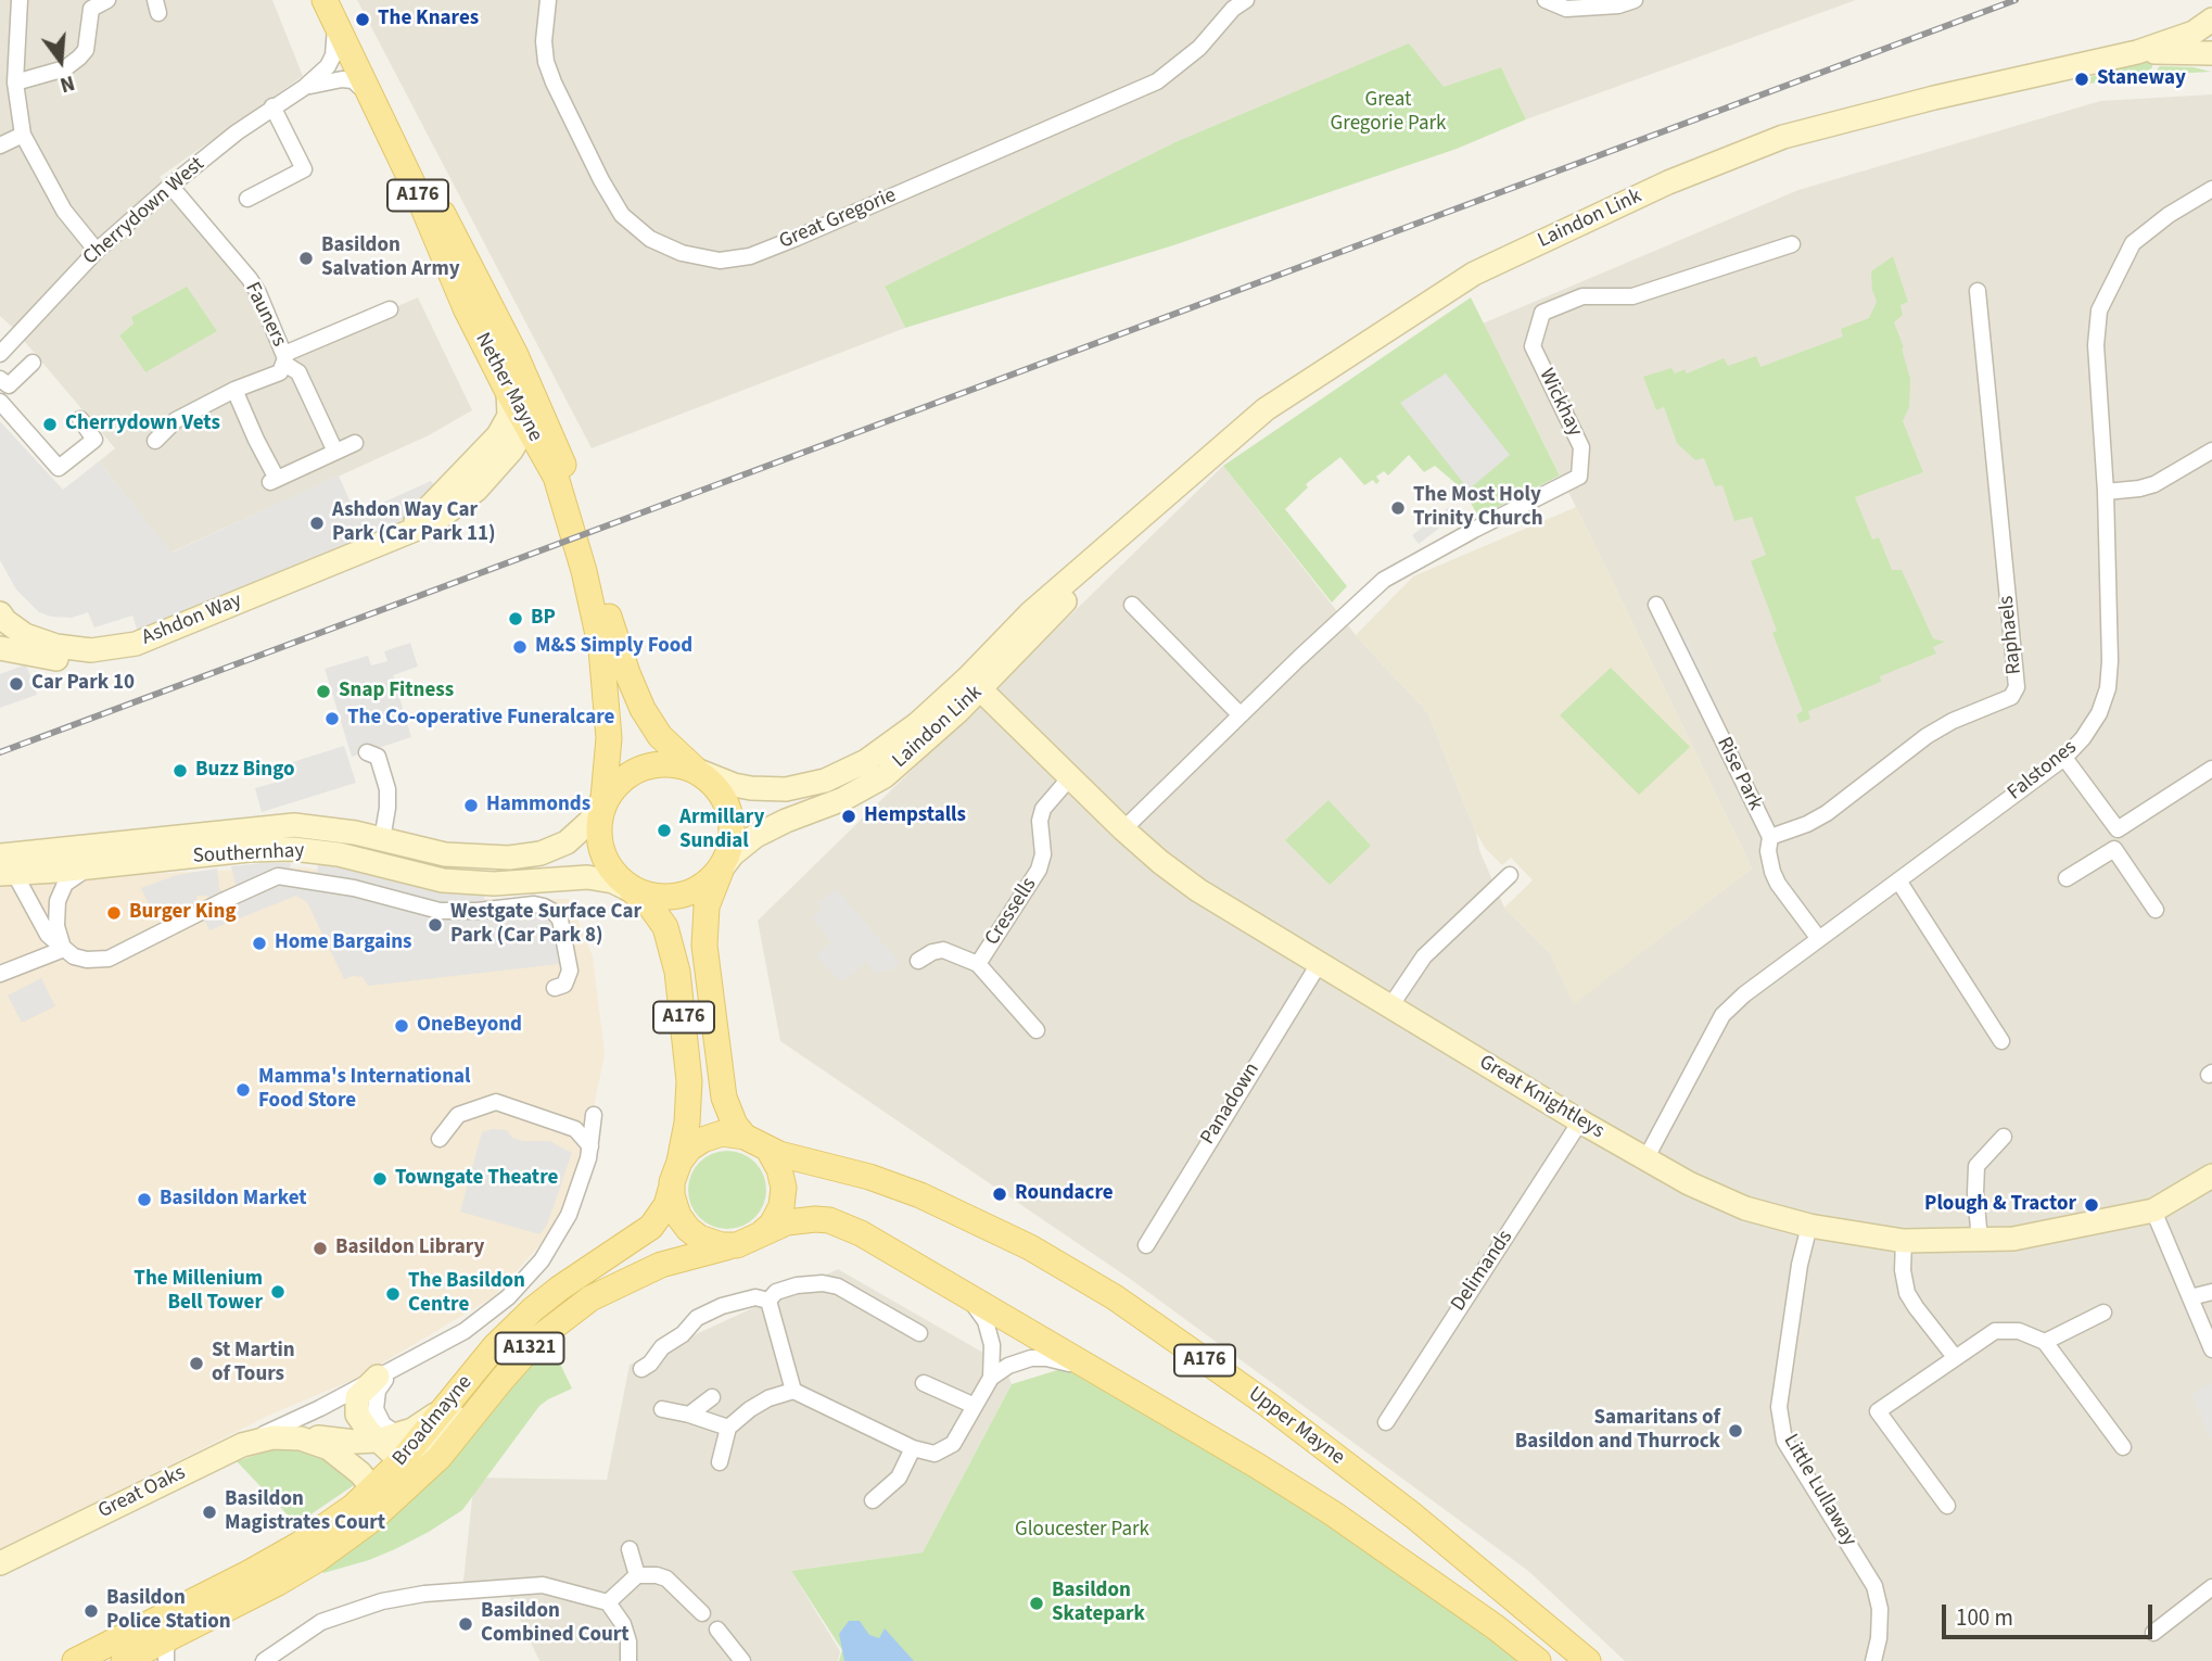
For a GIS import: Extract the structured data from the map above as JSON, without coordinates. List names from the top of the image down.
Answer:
{
  "streets": {
    "main road": [
      "A176",
      "Nether Mayne",
      "A1321",
      "Broadmayne",
      "Upper Mayne"
    ],
    "street": [
      "Cherrydown West",
      "Great Gregorie",
      "Laindon Link",
      "Fauners",
      "Wickhay",
      "Ashdon Way",
      "Raphaels",
      "Falstones",
      "Rise Park",
      "Southernhay",
      "Cressells",
      "Great Knightleys",
      "Panadown",
      "Delimands",
      "Little Lullaway",
      "Great Oaks"
    ]
  },
  "crossings": [
    ["A176", "Laindon Link"],
    ["A176", "Nether Mayne"],
    ["A176", "Southernhay"],
    ["A176", "Broadmayne"],
    ["A176", "Upper Mayne"],
    ["Cherrydown West", "Fauners"],
    ["Cherrydown West", "Nether Mayne"],
    ["Laindon Link", "Nether Mayne"],
    ["Laindon Link", "Southernhay"],
    ["Laindon Link", "Great Knightleys"],
    ["Nether Mayne", "Ashdon Way"],
    ["Nether Mayne", "Southernhay"],
    ["Wickhay", "Great Knightleys"],
    ["Raphaels", "Rise Park"],
    ["Falstones", "Rise Park"],
    ["Falstones", "Great Knightleys"],
    ["Cressells", "Great Knightleys"],
    ["Great Knightleys", "Panadown"],
    ["Great Knightleys", "Delimands"],
    ["Great Knightleys", "Little Lullaway"],
    ["Broadmayne", "Upper Mayne"],
    ["Broadmayne", "Great Oaks"]
  ],
  "parks": ["Great Gregorie Park", "Gloucester Park"],
  "places": [
    "The Knares",
    "Staneway",
    "Basildon Salvation Army",
    "Cherrydown Vets",
    "The Most Holy Trinity Church",
    "Ashdon Way Car Park (Car Park 11)",
    "BP",
    "M&S Simply Food",
    "Car Park 10",
    "Snap Fitness",
    "The Co-operative Funeralcare",
    "Buzz Bingo",
    "Hammonds",
    "Hempstalls",
    "Armillary Sundial",
    "Burger King",
    "Westgate Surface Car Park (Car Park 8)",
    "Home Bargains",
    "OneBeyond",
    "Mamma's International Food Store",
    "Towngate Theatre",
    "Roundacre",
    "Basildon Market",
    "Plough & Tractor",
    "Basildon Library",
    "The Millenium Bell Tower",
    "The Basildon Centre",
    "St Martin of Tours",
    "Samaritans of Basildon and Thurrock",
    "Basildon Magistrates Court",
    "Basildon Skatepark",
    "Basildon Police Station",
    "Basildon Combined Court"
  ],
  "scale_bar": "100 m",
  "north": "bottom"
}
